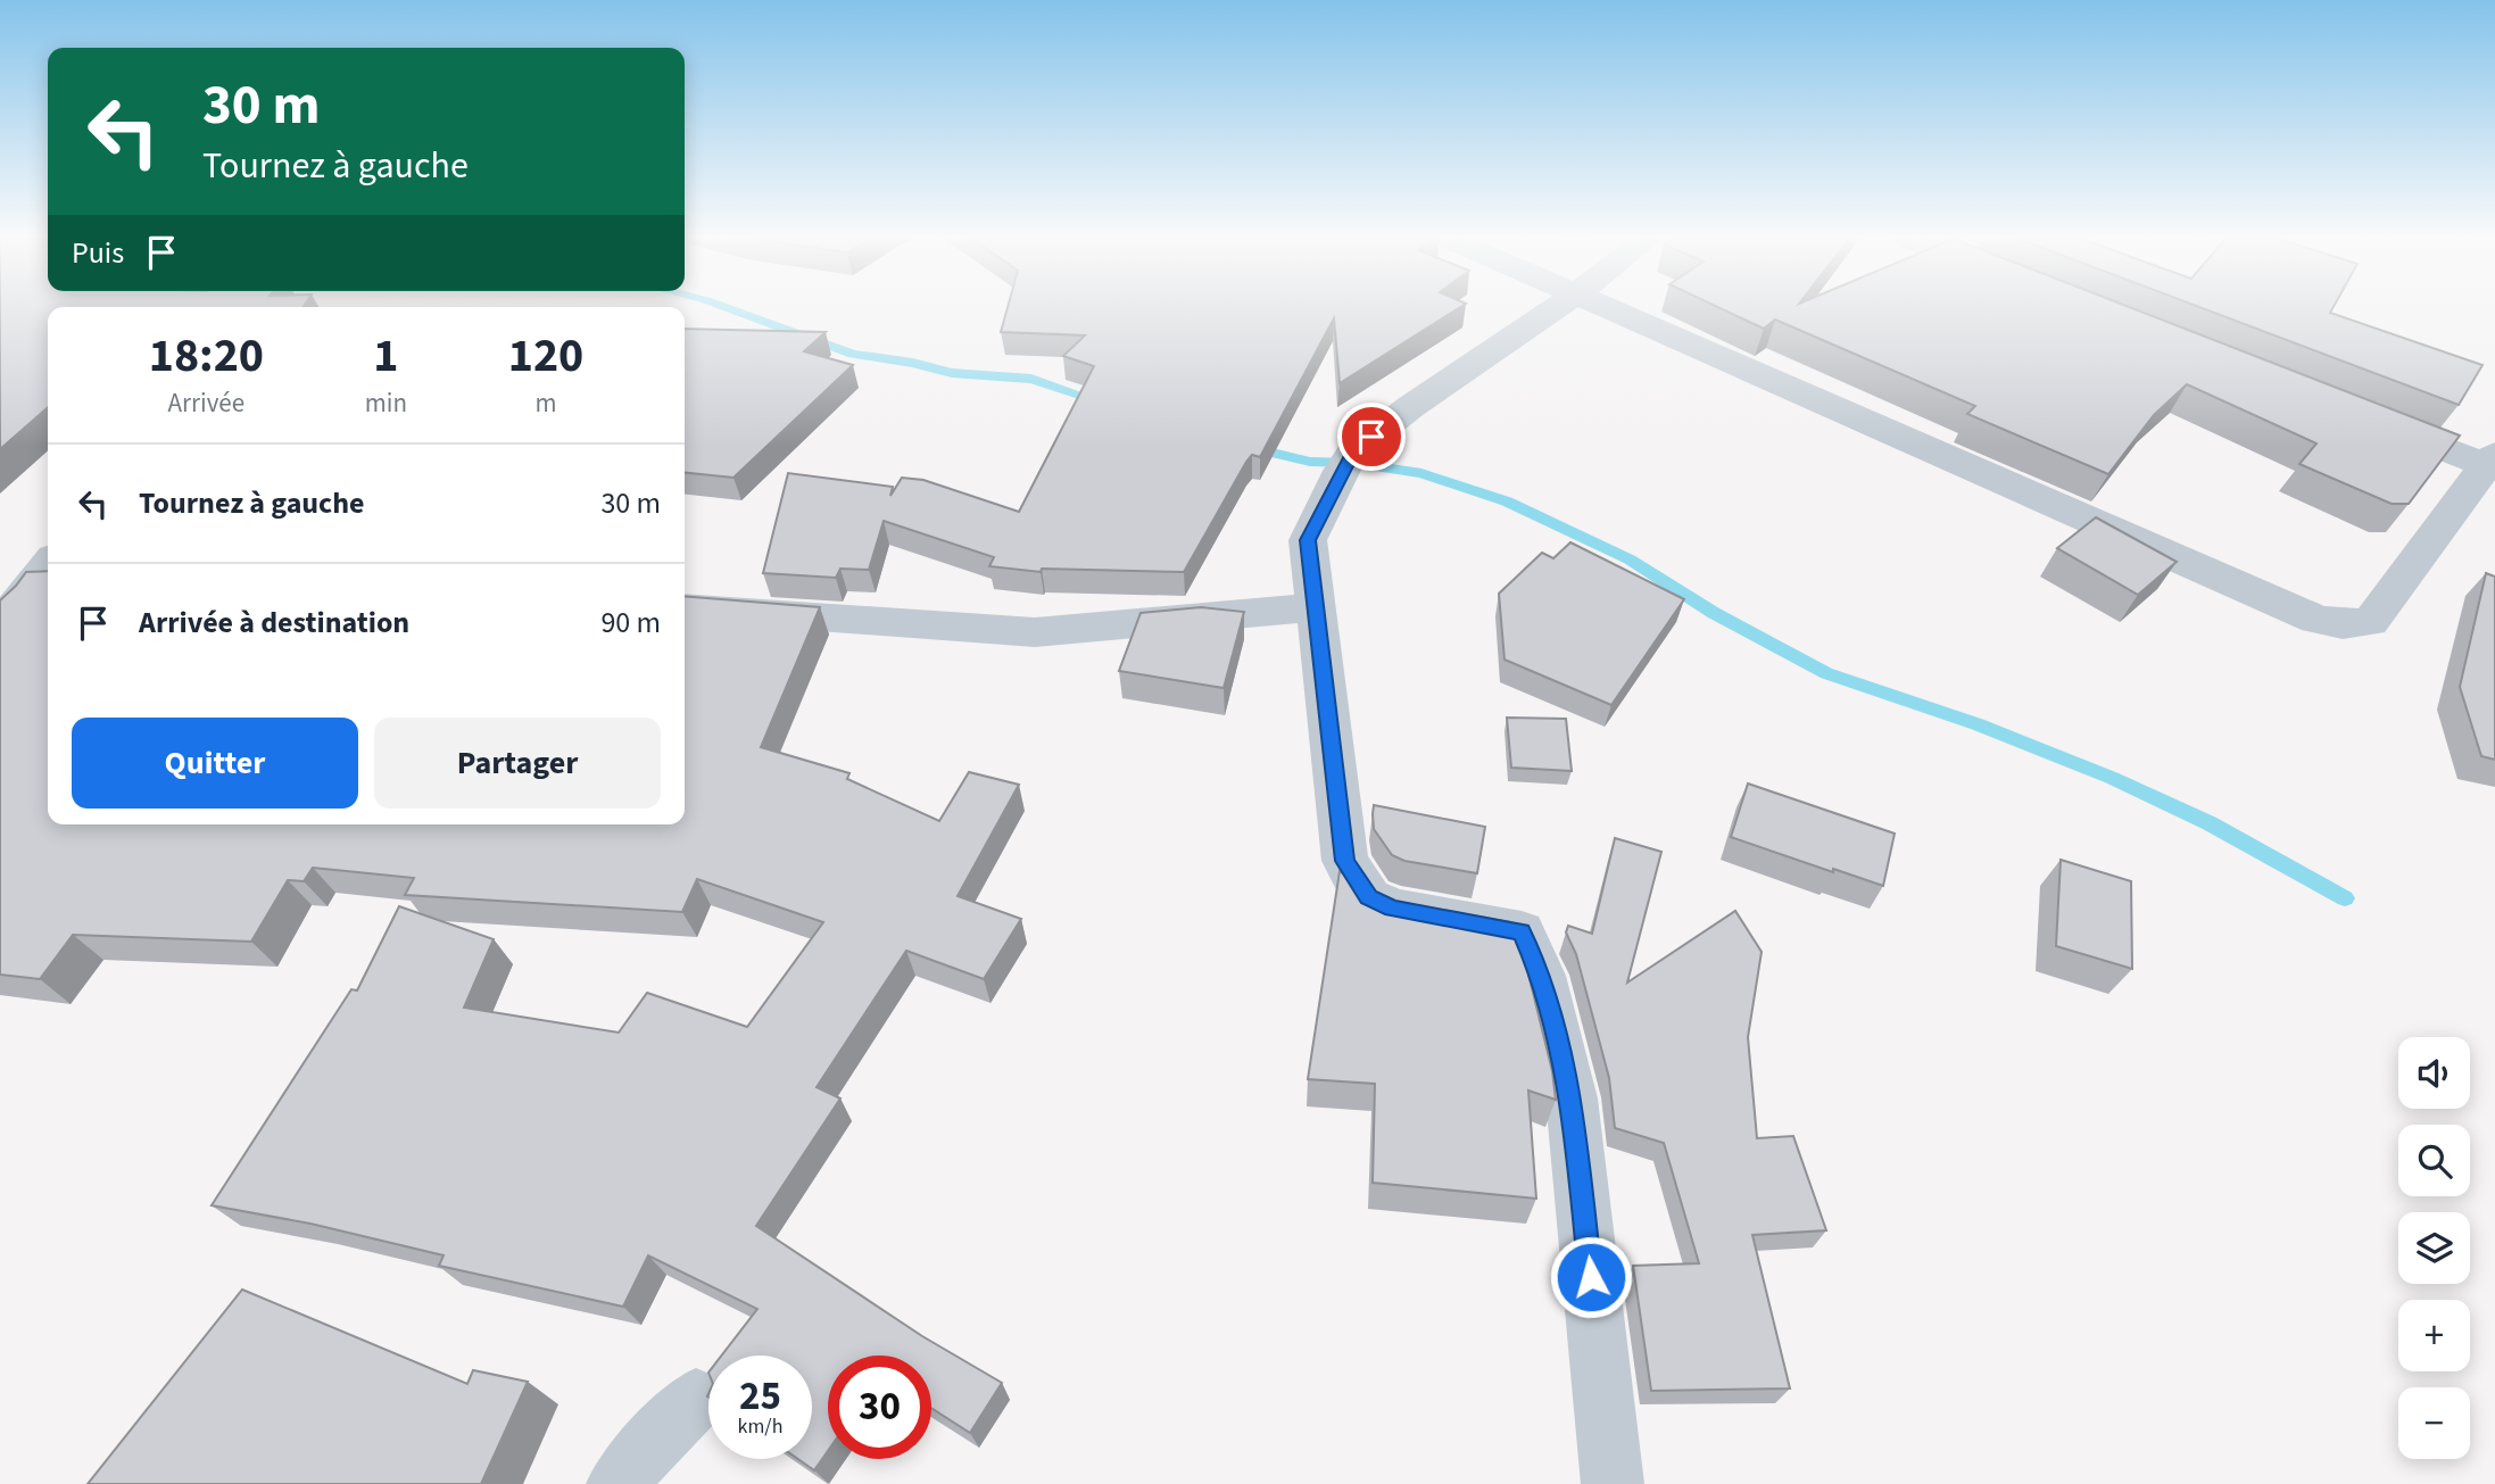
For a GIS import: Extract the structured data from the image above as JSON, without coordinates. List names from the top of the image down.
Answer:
{
  "page": {
    "turn": ["30 m", "Tournez à gauche"],
    "then": "Puis",
    "eta": [
      "18:20",
      "Arrivée",
      "1",
      "min",
      "120",
      "m"
    ],
    "list": [
      {
        "name": "Tournez à gauche",
        "value": "30 m"
      },
      {
        "name": "Arrivée à destination",
        "value": "90 m"
      }
    ],
    "buttons": ["Quitter", "Partager"],
    "map_buttons": ["+", "−"],
    "speed": "25 km/h",
    "limit": "30"
  }
}
